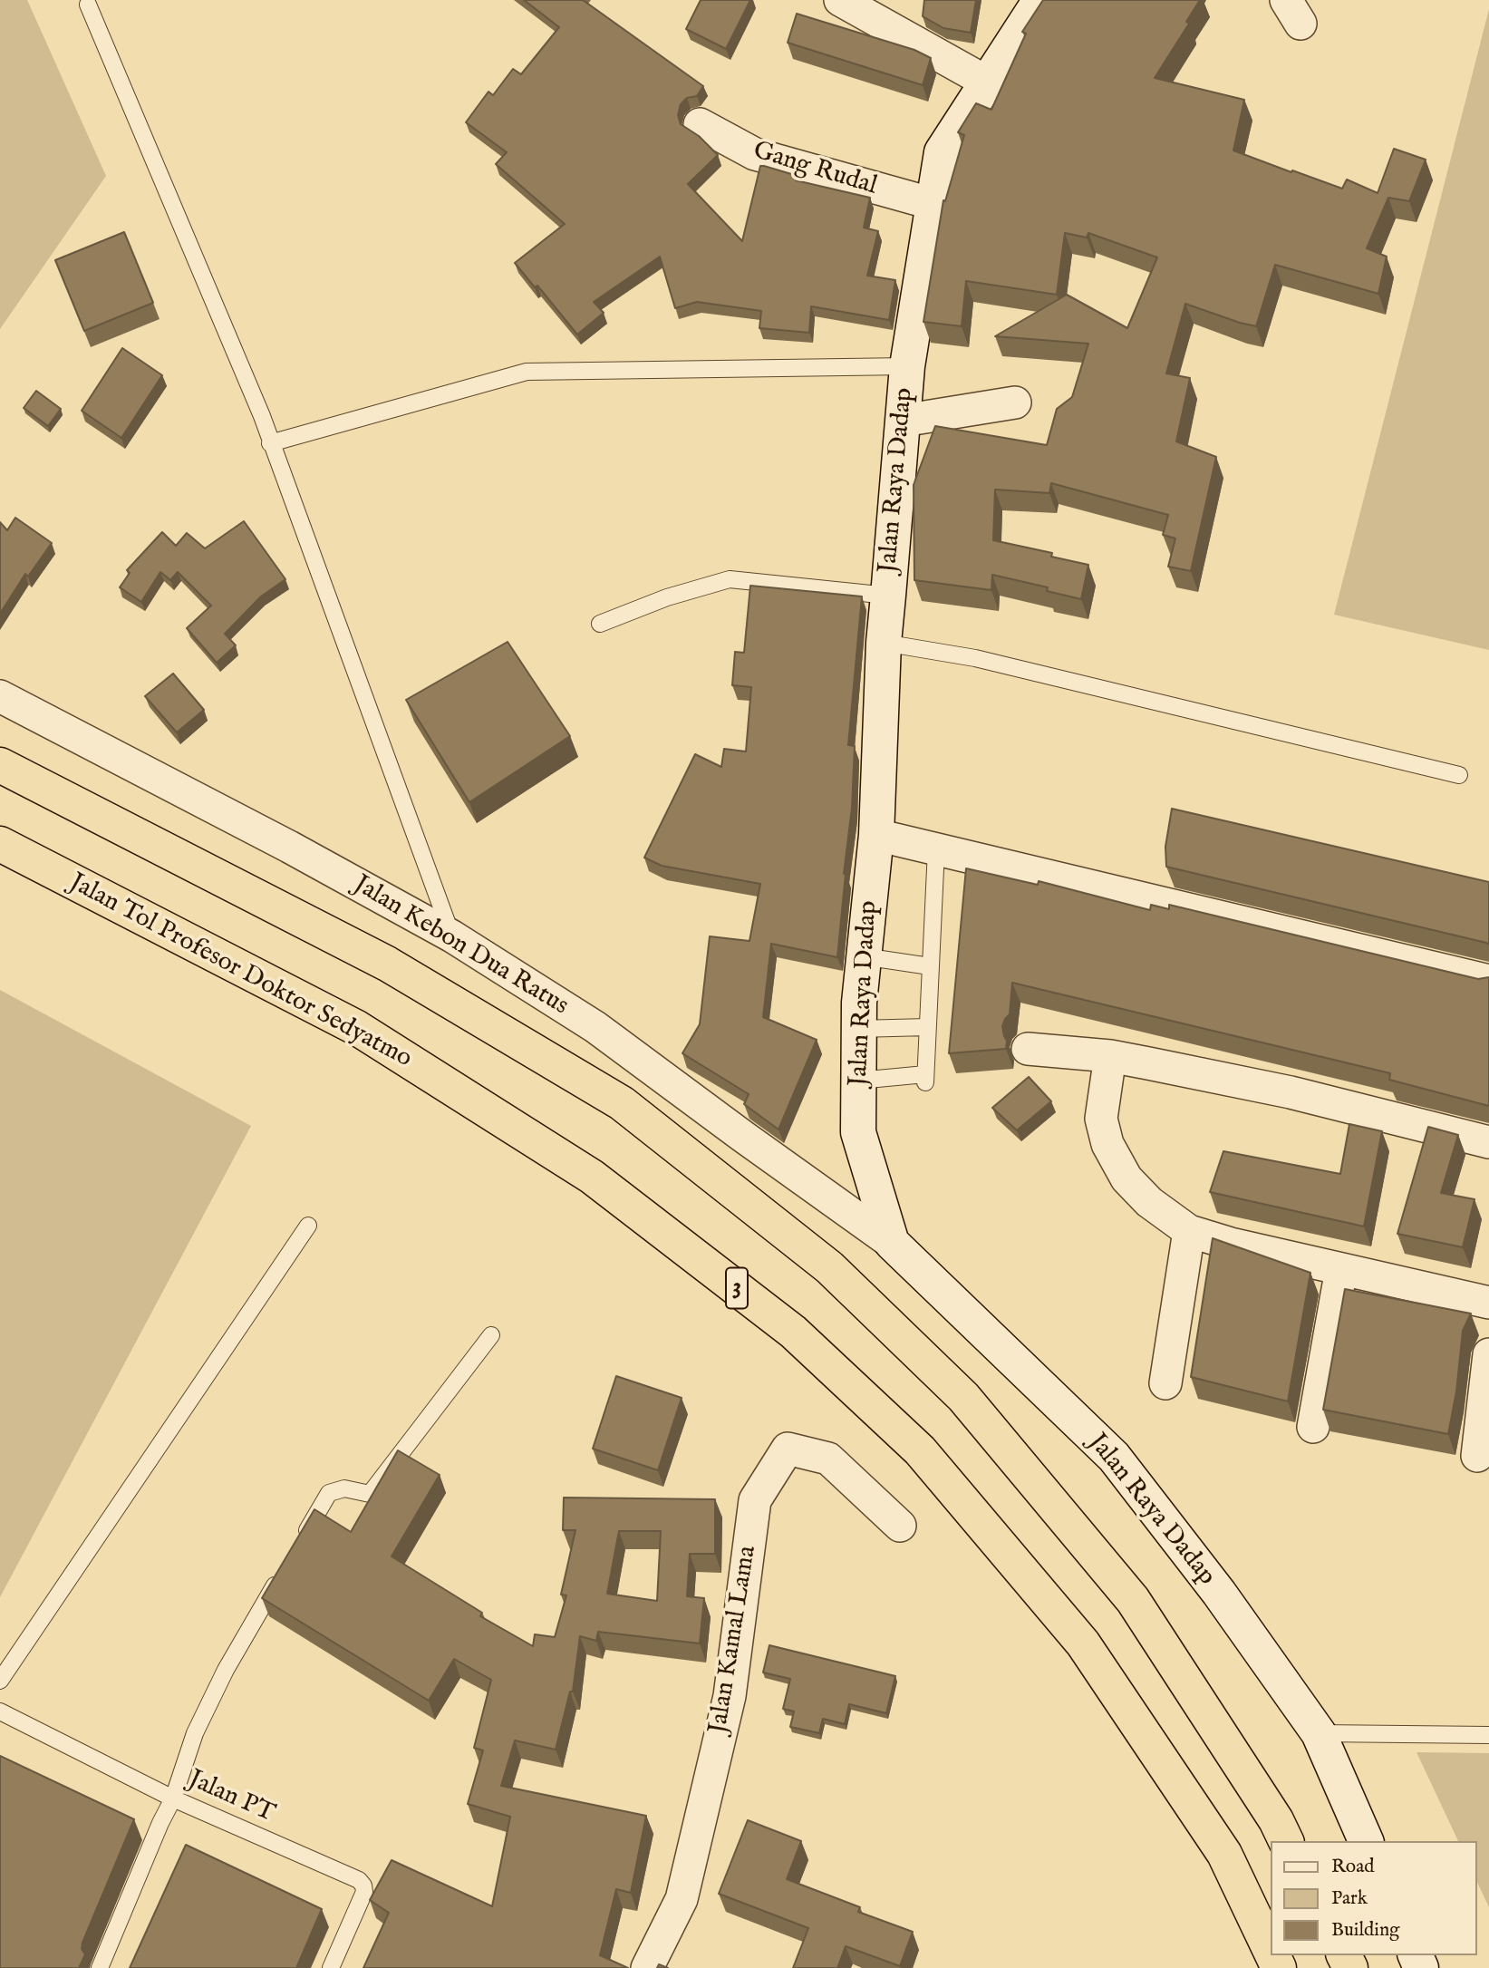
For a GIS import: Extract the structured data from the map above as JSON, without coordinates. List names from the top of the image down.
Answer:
{
  "streets": {
    "highway": ["Jalan Tol Profesor Doktor Sedyatmo", "3"],
    "main road": ["Jalan Raya Dadap"],
    "street": ["Gang Rudal", "Jalan Kebon Dua Ratus", "Jalan Kamal Lama"],
    "lane": ["Jalan PT"]
  },
  "crossings": [
    ["Gang Rudal", "Jalan Raya Dadap"],
    ["Jalan Raya Dadap", "Jalan Kebon Dua Ratus"]
  ],
  "legend": ["Road", "Park", "Building"]
}
